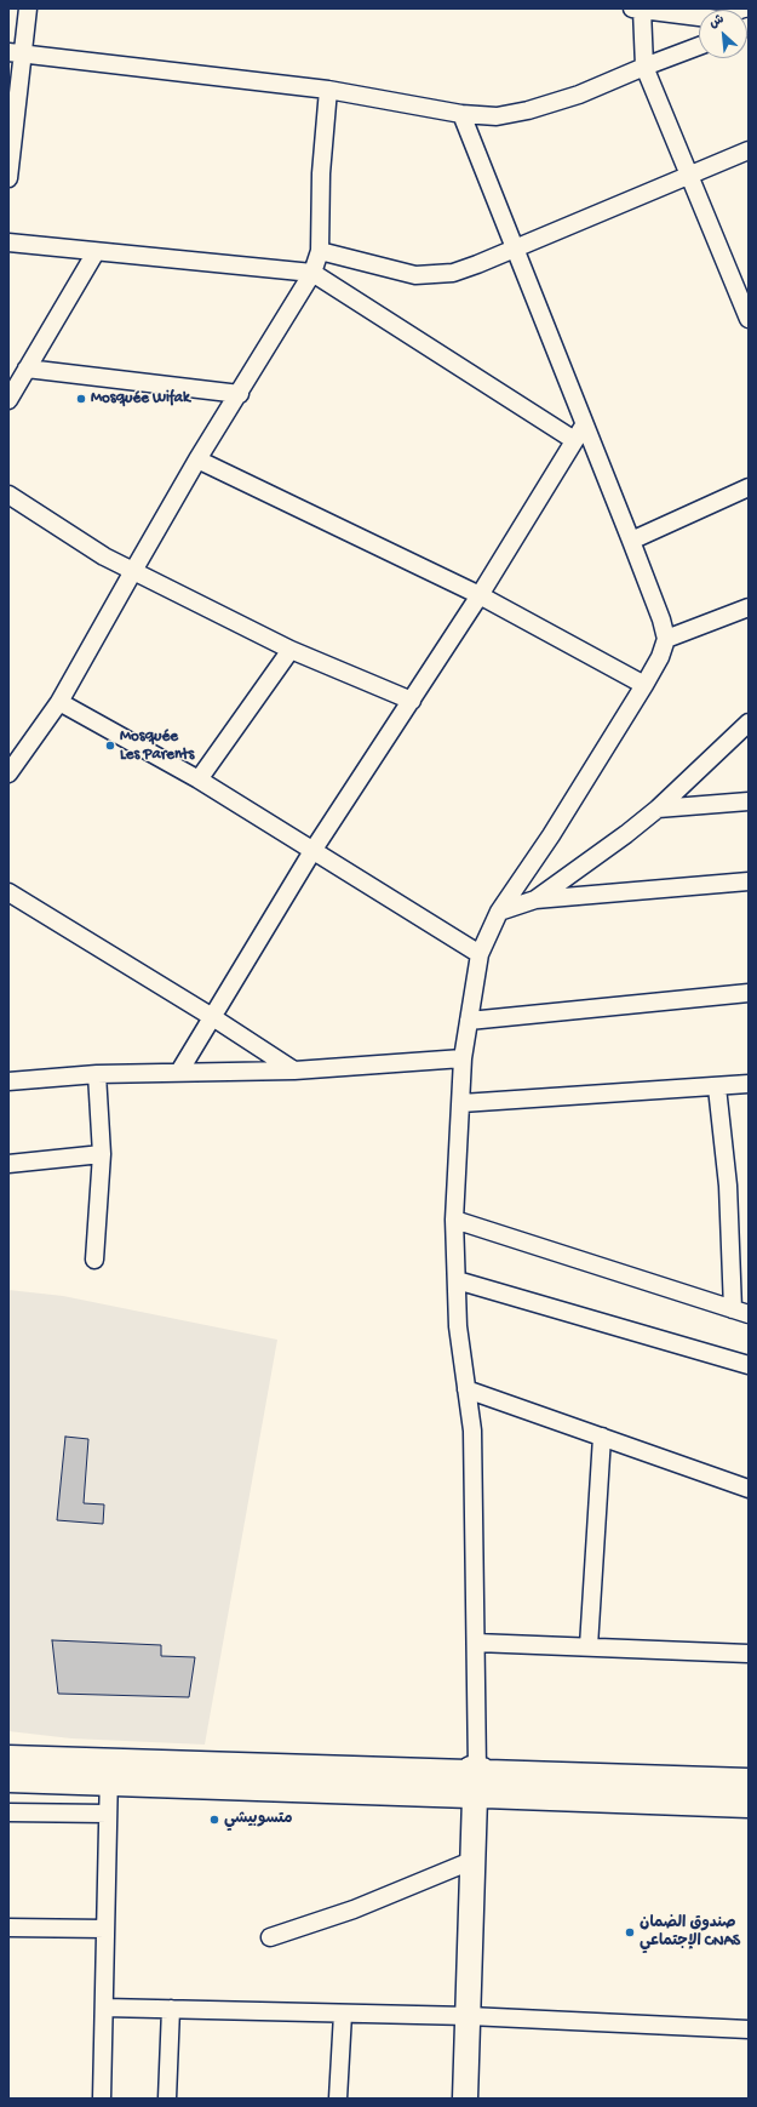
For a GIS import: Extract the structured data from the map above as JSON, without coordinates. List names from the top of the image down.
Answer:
{
  "places": [
    "Mosquée Wifak",
    "Mosquée Les Parents",
    "متسوبيشي",
    "صندوق الضمان الإجتماعي CNAS"
  ],
  "north": "top left"
}
